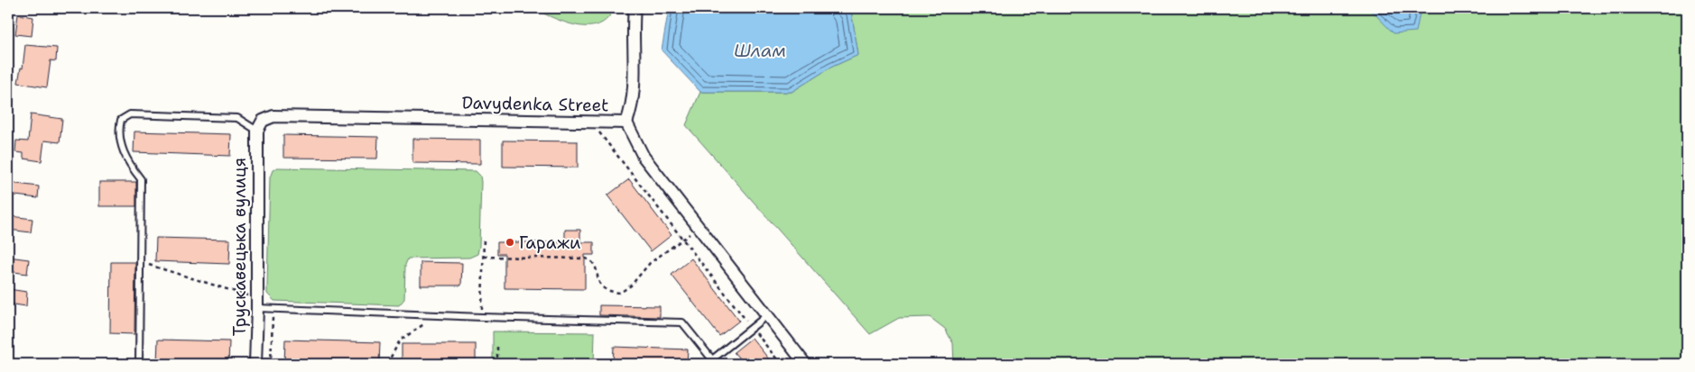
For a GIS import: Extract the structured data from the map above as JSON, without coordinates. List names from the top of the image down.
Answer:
{
  "streets": {
    "street": ["Davydenka Street", "Трускавецька вулиця"]
  },
  "crossings": [
    ["Davydenka Street", "Трускавецька вулиця"]
  ],
  "water": ["Шлам"],
  "places": ["Гаражи"]
}
